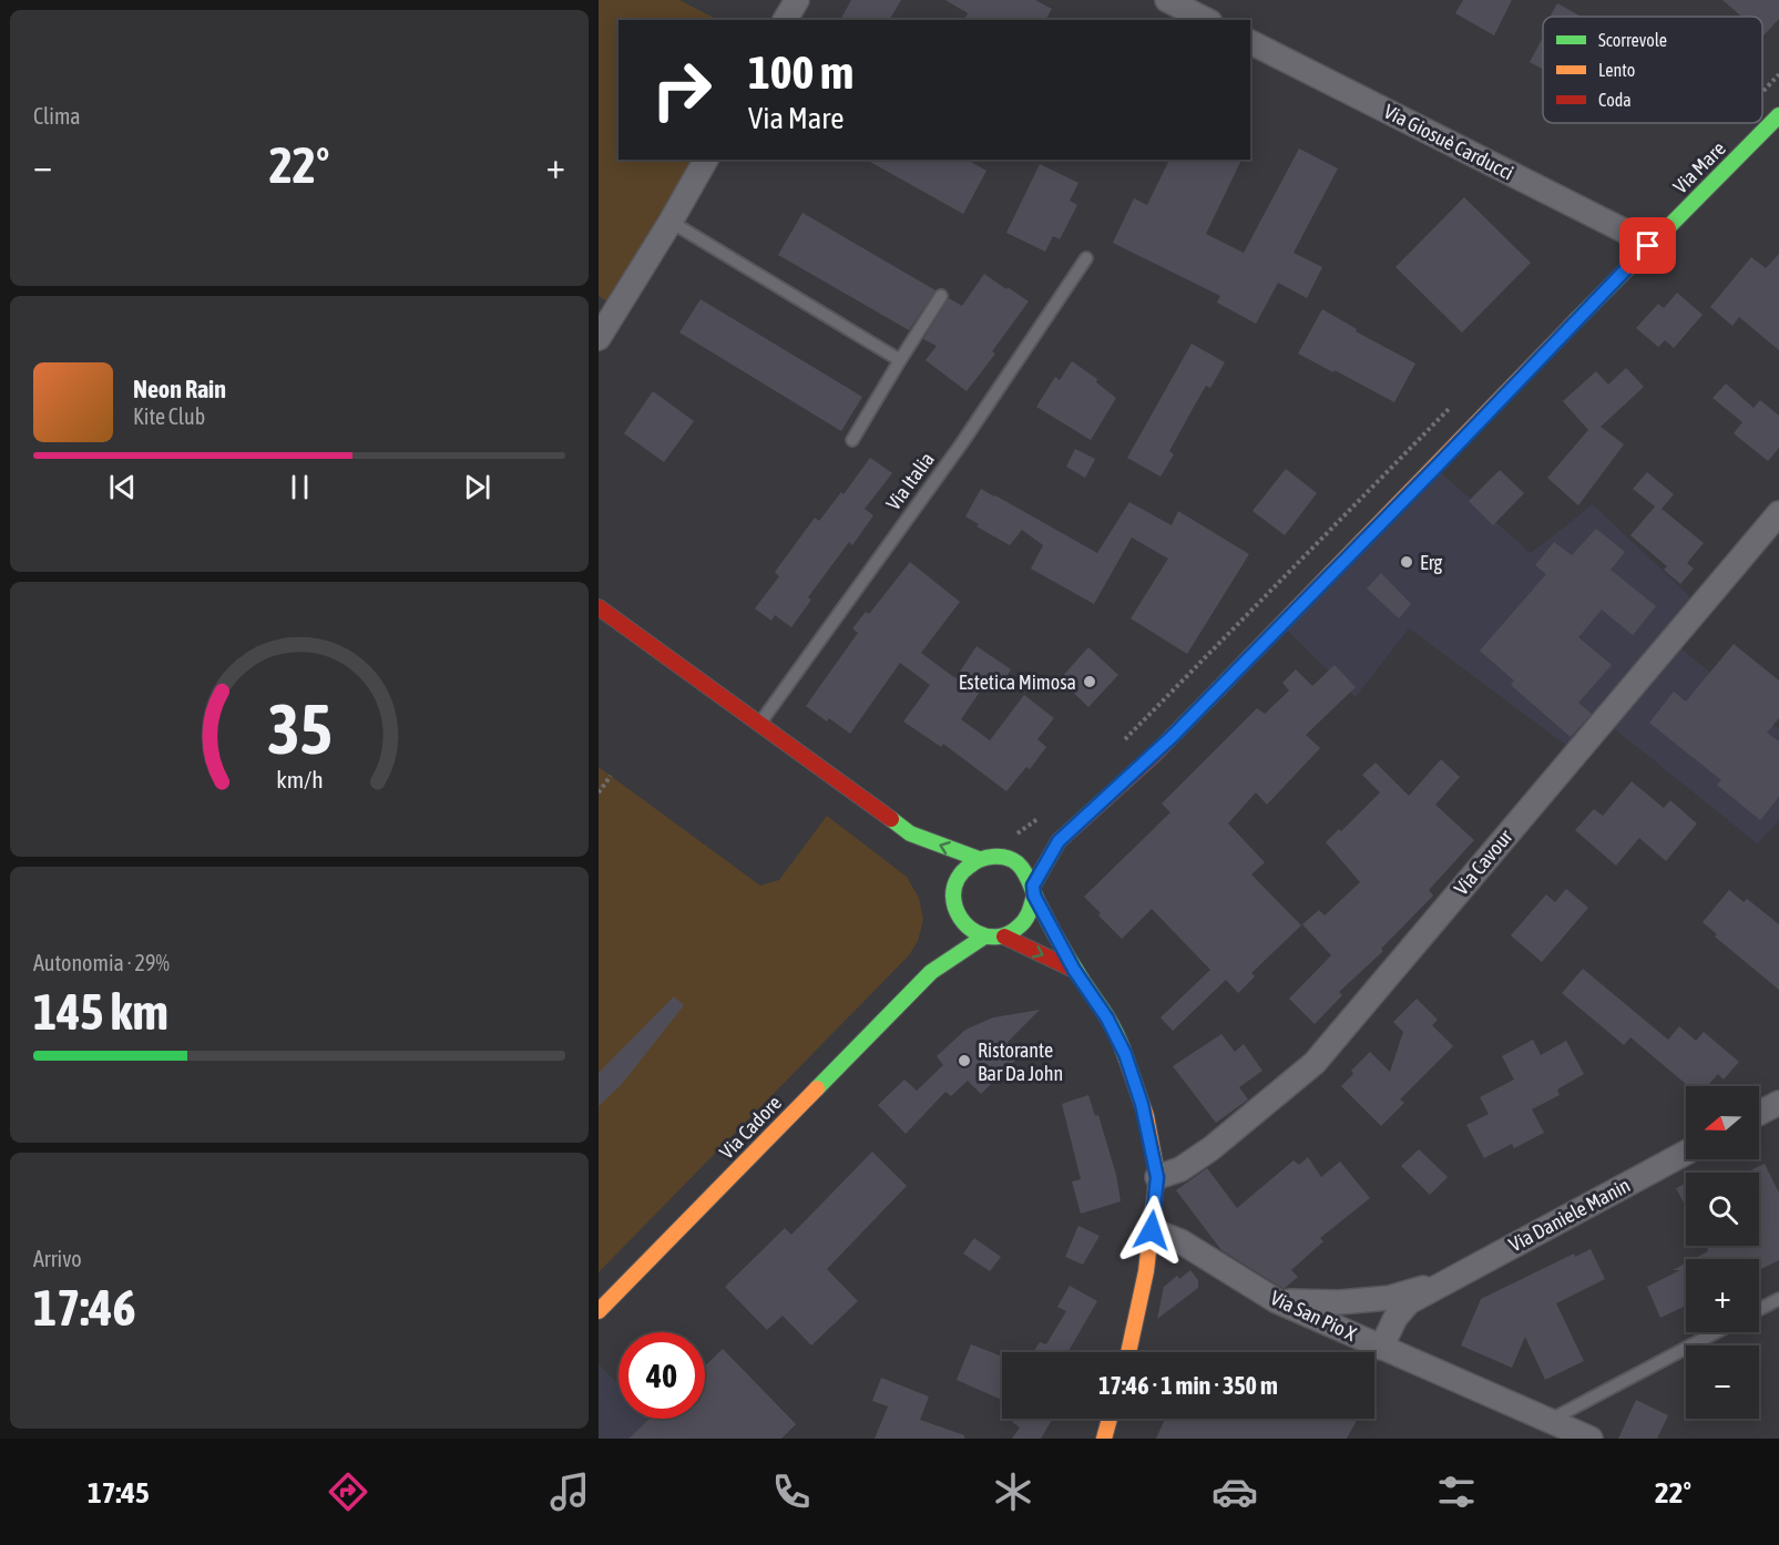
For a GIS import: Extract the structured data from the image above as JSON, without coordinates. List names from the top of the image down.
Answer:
{
  "streets": {
    "main road": ["Via Mare", "Via Cadore"],
    "street": [
      "Via Giosuè Carducci",
      "Via Cavour",
      "Via Daniele Manin",
      "Via San Pio X"
    ],
    "lane": ["Via Italia"]
  },
  "crossings": [
    ["Via Giosuè Carducci", "Via Mare"],
    ["Via Mare", "Via Cadore"],
    ["Via Daniele Manin", "Via San Pio X"]
  ],
  "places": ["Erg", "Estetica Mimosa", "Ristorante Bar Da John"],
  "legend": ["Scorrevole", "Lento", "Coda"],
  "north": "left",
  "page": {
    "tile": [
      "Clima",
      ["Autonomia · 29%", "145 km"],
      ["Arrivo", "17:46"]
    ],
    "turn": ["100 m", "Via Mare"],
    "heat": ["−", "22°", "+"],
    "song": ["Neon Rain", "Kite Club"],
    "map_buttons": ["+", "−"],
    "limit": "40",
    "trip": "17:46 · 1 min · 350 m",
    "tabs": ["17:45", "22°"],
    "gauge": ["35", "km/h"]
  }
}
